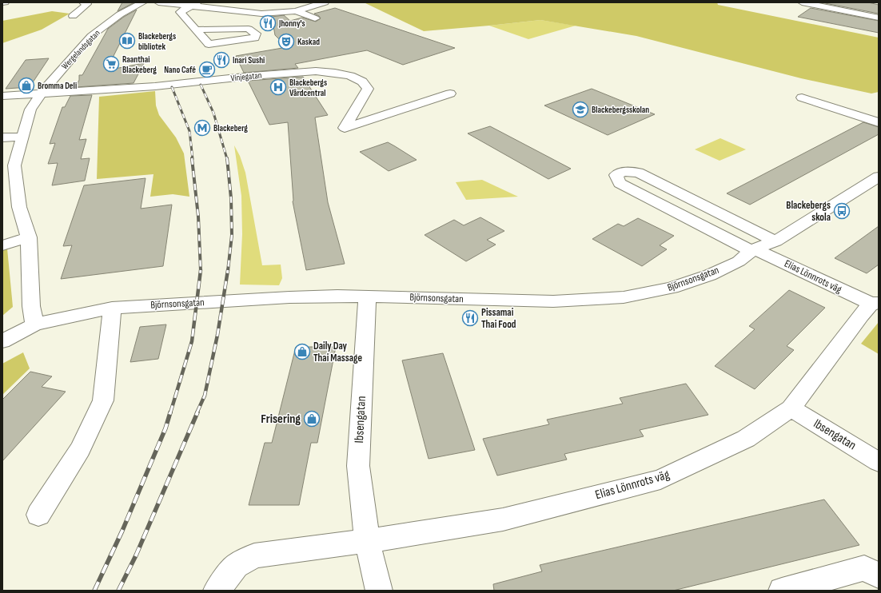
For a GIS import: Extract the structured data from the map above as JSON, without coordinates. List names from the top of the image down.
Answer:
{
  "streets": {
    "street": [
      "Wergelandsgatan",
      "Vinjegatan",
      "Elias Lönnrots väg",
      "Björnsonsgatan",
      "Ibsengatan"
    ]
  },
  "crossings": [
    ["Wergelandsgatan", "Vinjegatan"],
    ["Wergelandsgatan", "Björnsonsgatan"],
    ["Elias Lönnrots väg", "Björnsonsgatan"],
    ["Elias Lönnrots väg", "Ibsengatan"],
    ["Björnsonsgatan", "Ibsengatan"]
  ],
  "places": {
    "restaurant": ["Jhonny's", "Inari Sushi", "Pissamai Thai Food"],
    "library": ["Blackebergs bibliotek"],
    "theatre": ["Kaskad"],
    "supermarket": ["Raanthai Blackeberg"],
    "cafe": ["Nano Café"],
    "shop": ["Bromma Deli", "Daily Day Thai Massage", "Frisering"],
    "hospital": ["Blackebergs Vårdcentral"],
    "school or university": ["Blackebergsskolan"],
    "metro station": ["Blackeberg"],
    "bus stop": ["Blackebergs skola"]
  }
}
